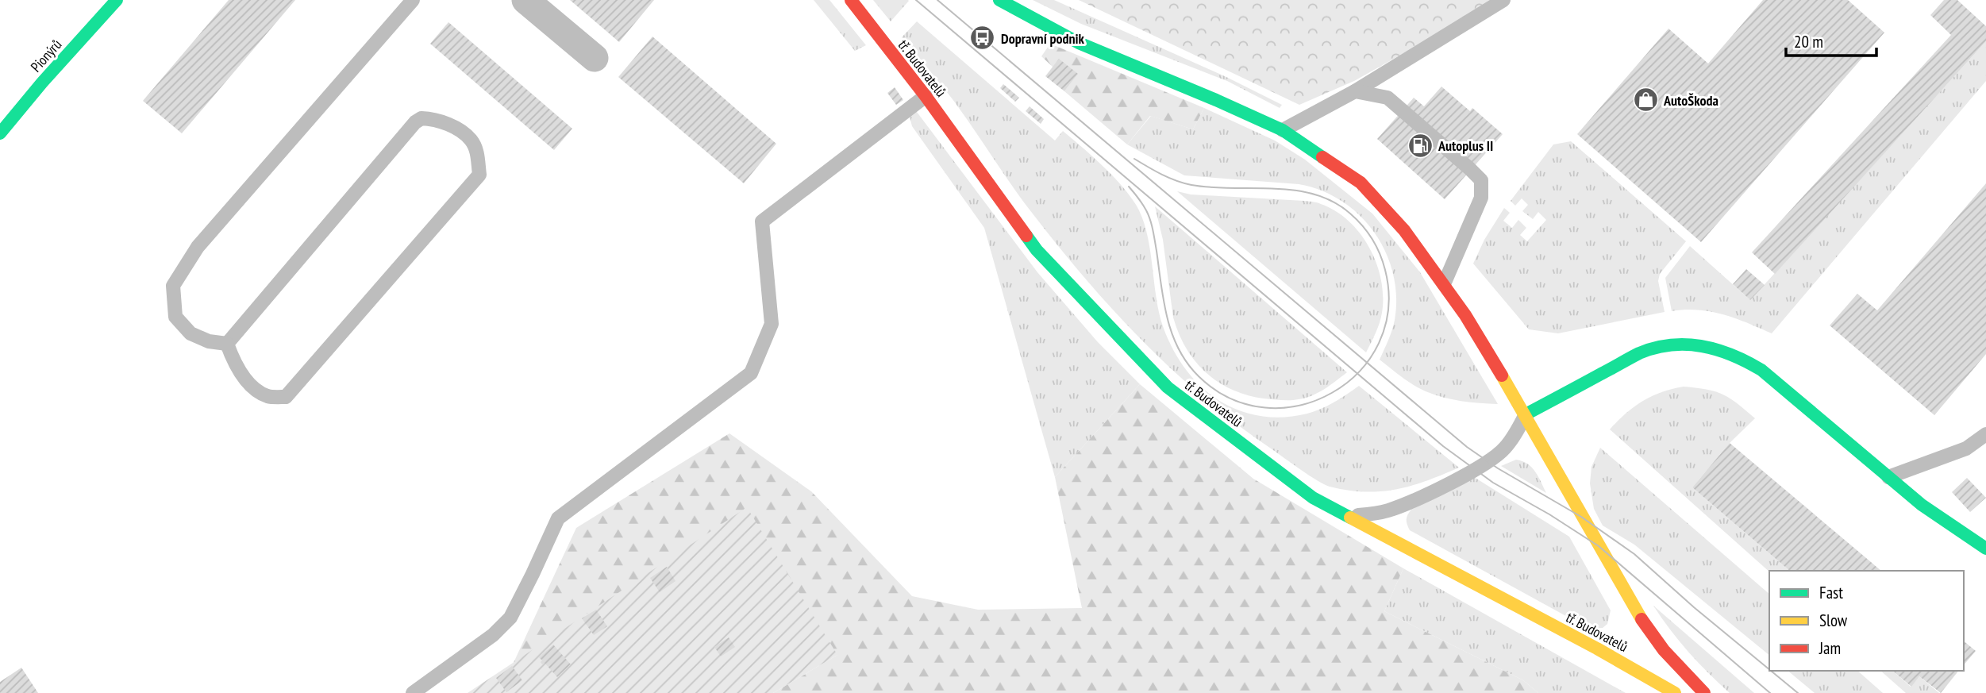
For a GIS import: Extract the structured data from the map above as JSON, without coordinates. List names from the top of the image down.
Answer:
{
  "streets": {
    "street": ["Pionýrů", "tř. Budovatelů"]
  },
  "places": {
    "bus stop": ["Dopravní podnik"],
    "shop": ["AutoŠkoda"],
    "fuel station": ["Autoplus II"]
  },
  "legend": ["Fast", "Slow", "Jam"],
  "scale_bar": "20 m"
}
